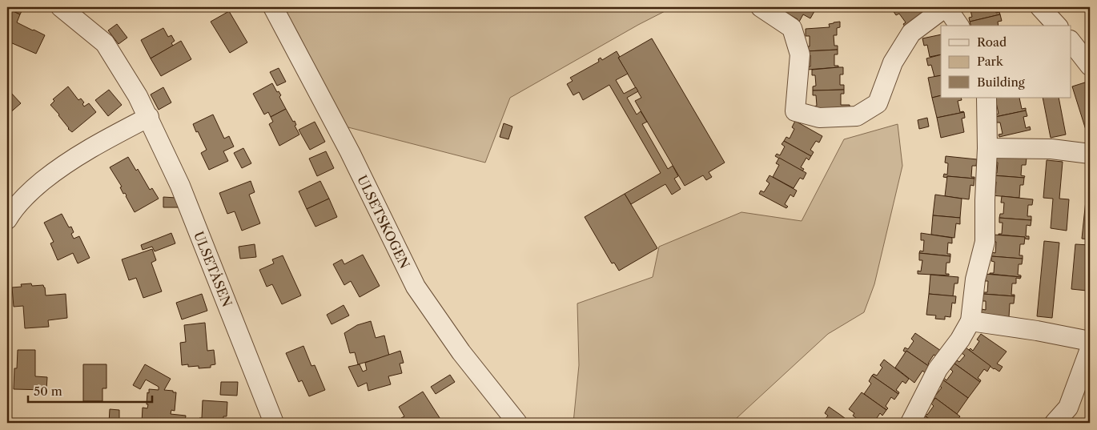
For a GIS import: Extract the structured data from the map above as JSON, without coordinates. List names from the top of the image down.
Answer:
{
  "streets": {
    "street": ["ULSETSKOGEN", "ULSETÅSEN"]
  },
  "legend": ["Road", "Park", "Building"],
  "scale_bar": "50 m"
}
